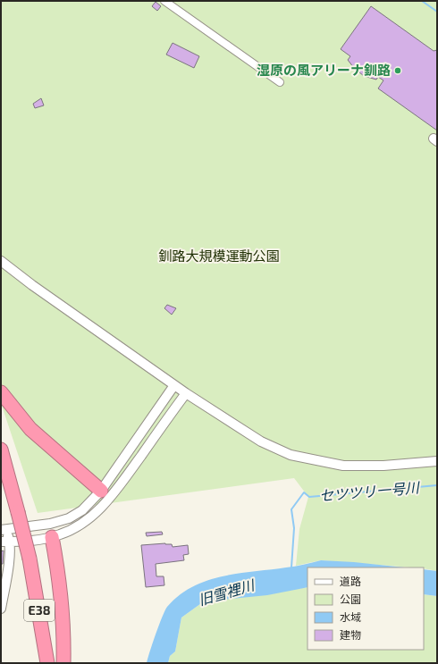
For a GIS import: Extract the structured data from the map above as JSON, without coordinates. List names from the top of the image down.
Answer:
{
  "streets": {
    "highway": ["E38"]
  },
  "water": ["セツツリ一号川", "旧雪裡川"],
  "parks": ["釧路大規模運動公園"],
  "places": ["湿原の風アリーナ釧路"],
  "legend": [
    "道路",
    "公園",
    "水域",
    "建物"
  ]
}
